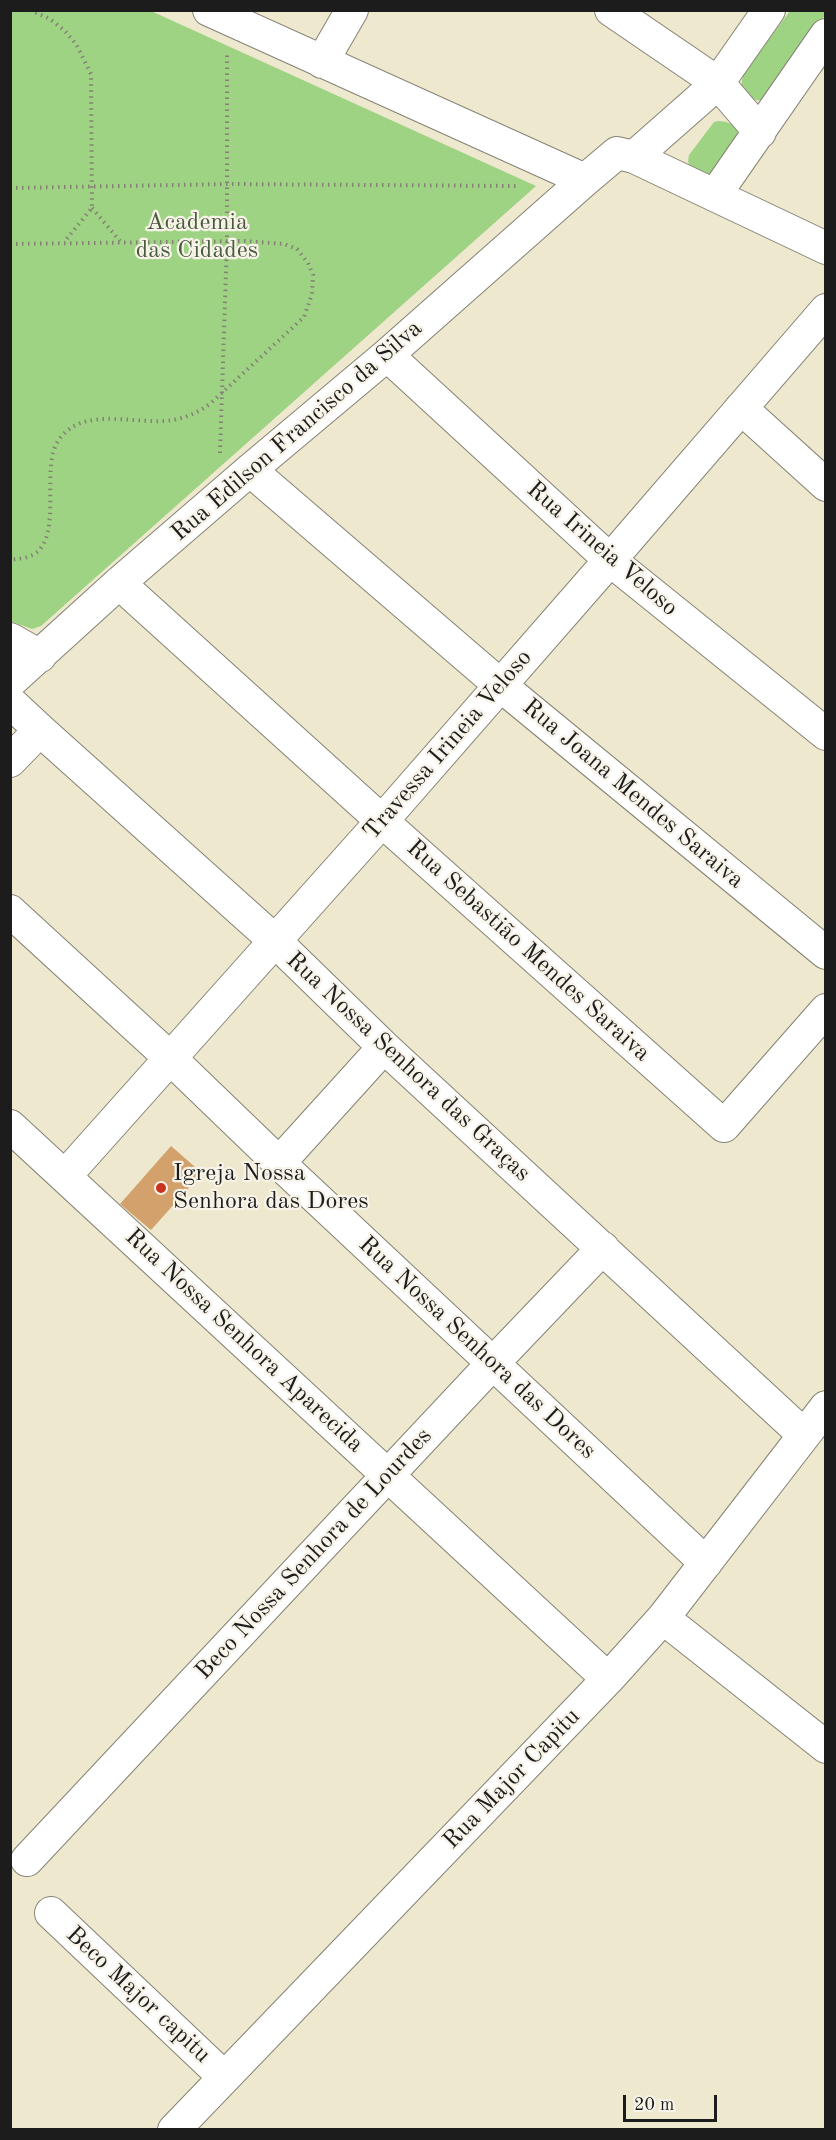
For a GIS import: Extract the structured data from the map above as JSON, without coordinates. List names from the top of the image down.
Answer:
{
  "streets": {
    "street": [
      "Rua Edilson Francisco da Silva",
      "Rua Irineia Veloso",
      "Travessa Irineia Veloso",
      "Rua Joana Mendes Saraiva",
      "Rua Sebastião Mendes Saraiva",
      "Rua Nossa Senhora das Graças",
      "Rua Nossa Senhora Aparecida",
      "Rua Nossa Senhora das Dores",
      "Beco Nossa Senhora de Lourdes",
      "Rua Major Capitu",
      "Beco Major capitu"
    ]
  },
  "crossings": [
    ["Rua Edilson Francisco da Silva", "Rua Irineia Veloso"],
    ["Rua Edilson Francisco da Silva", "Rua Joana Mendes Saraiva"],
    ["Rua Edilson Francisco da Silva", "Rua Sebastião Mendes Saraiva"],
    ["Rua Irineia Veloso", "Travessa Irineia Veloso"],
    ["Travessa Irineia Veloso", "Rua Joana Mendes Saraiva"],
    ["Travessa Irineia Veloso", "Rua Sebastião Mendes Saraiva"],
    ["Travessa Irineia Veloso", "Rua Nossa Senhora das Graças"],
    ["Travessa Irineia Veloso", "Rua Nossa Senhora Aparecida"],
    ["Travessa Irineia Veloso", "Rua Nossa Senhora das Dores"],
    ["Rua Nossa Senhora das Graças", "Beco Nossa Senhora de Lourdes"],
    ["Rua Nossa Senhora das Graças", "Rua Major Capitu"],
    ["Rua Nossa Senhora Aparecida", "Beco Nossa Senhora de Lourdes"],
    ["Rua Nossa Senhora Aparecida", "Rua Major Capitu"],
    ["Rua Nossa Senhora das Dores", "Beco Nossa Senhora de Lourdes"],
    ["Rua Nossa Senhora das Dores", "Rua Major Capitu"],
    ["Rua Major Capitu", "Beco Major capitu"]
  ],
  "parks": ["Academia das Cidades"],
  "places": ["Igreja Nossa Senhora das Dores"],
  "scale_bar": "20 m"
}
